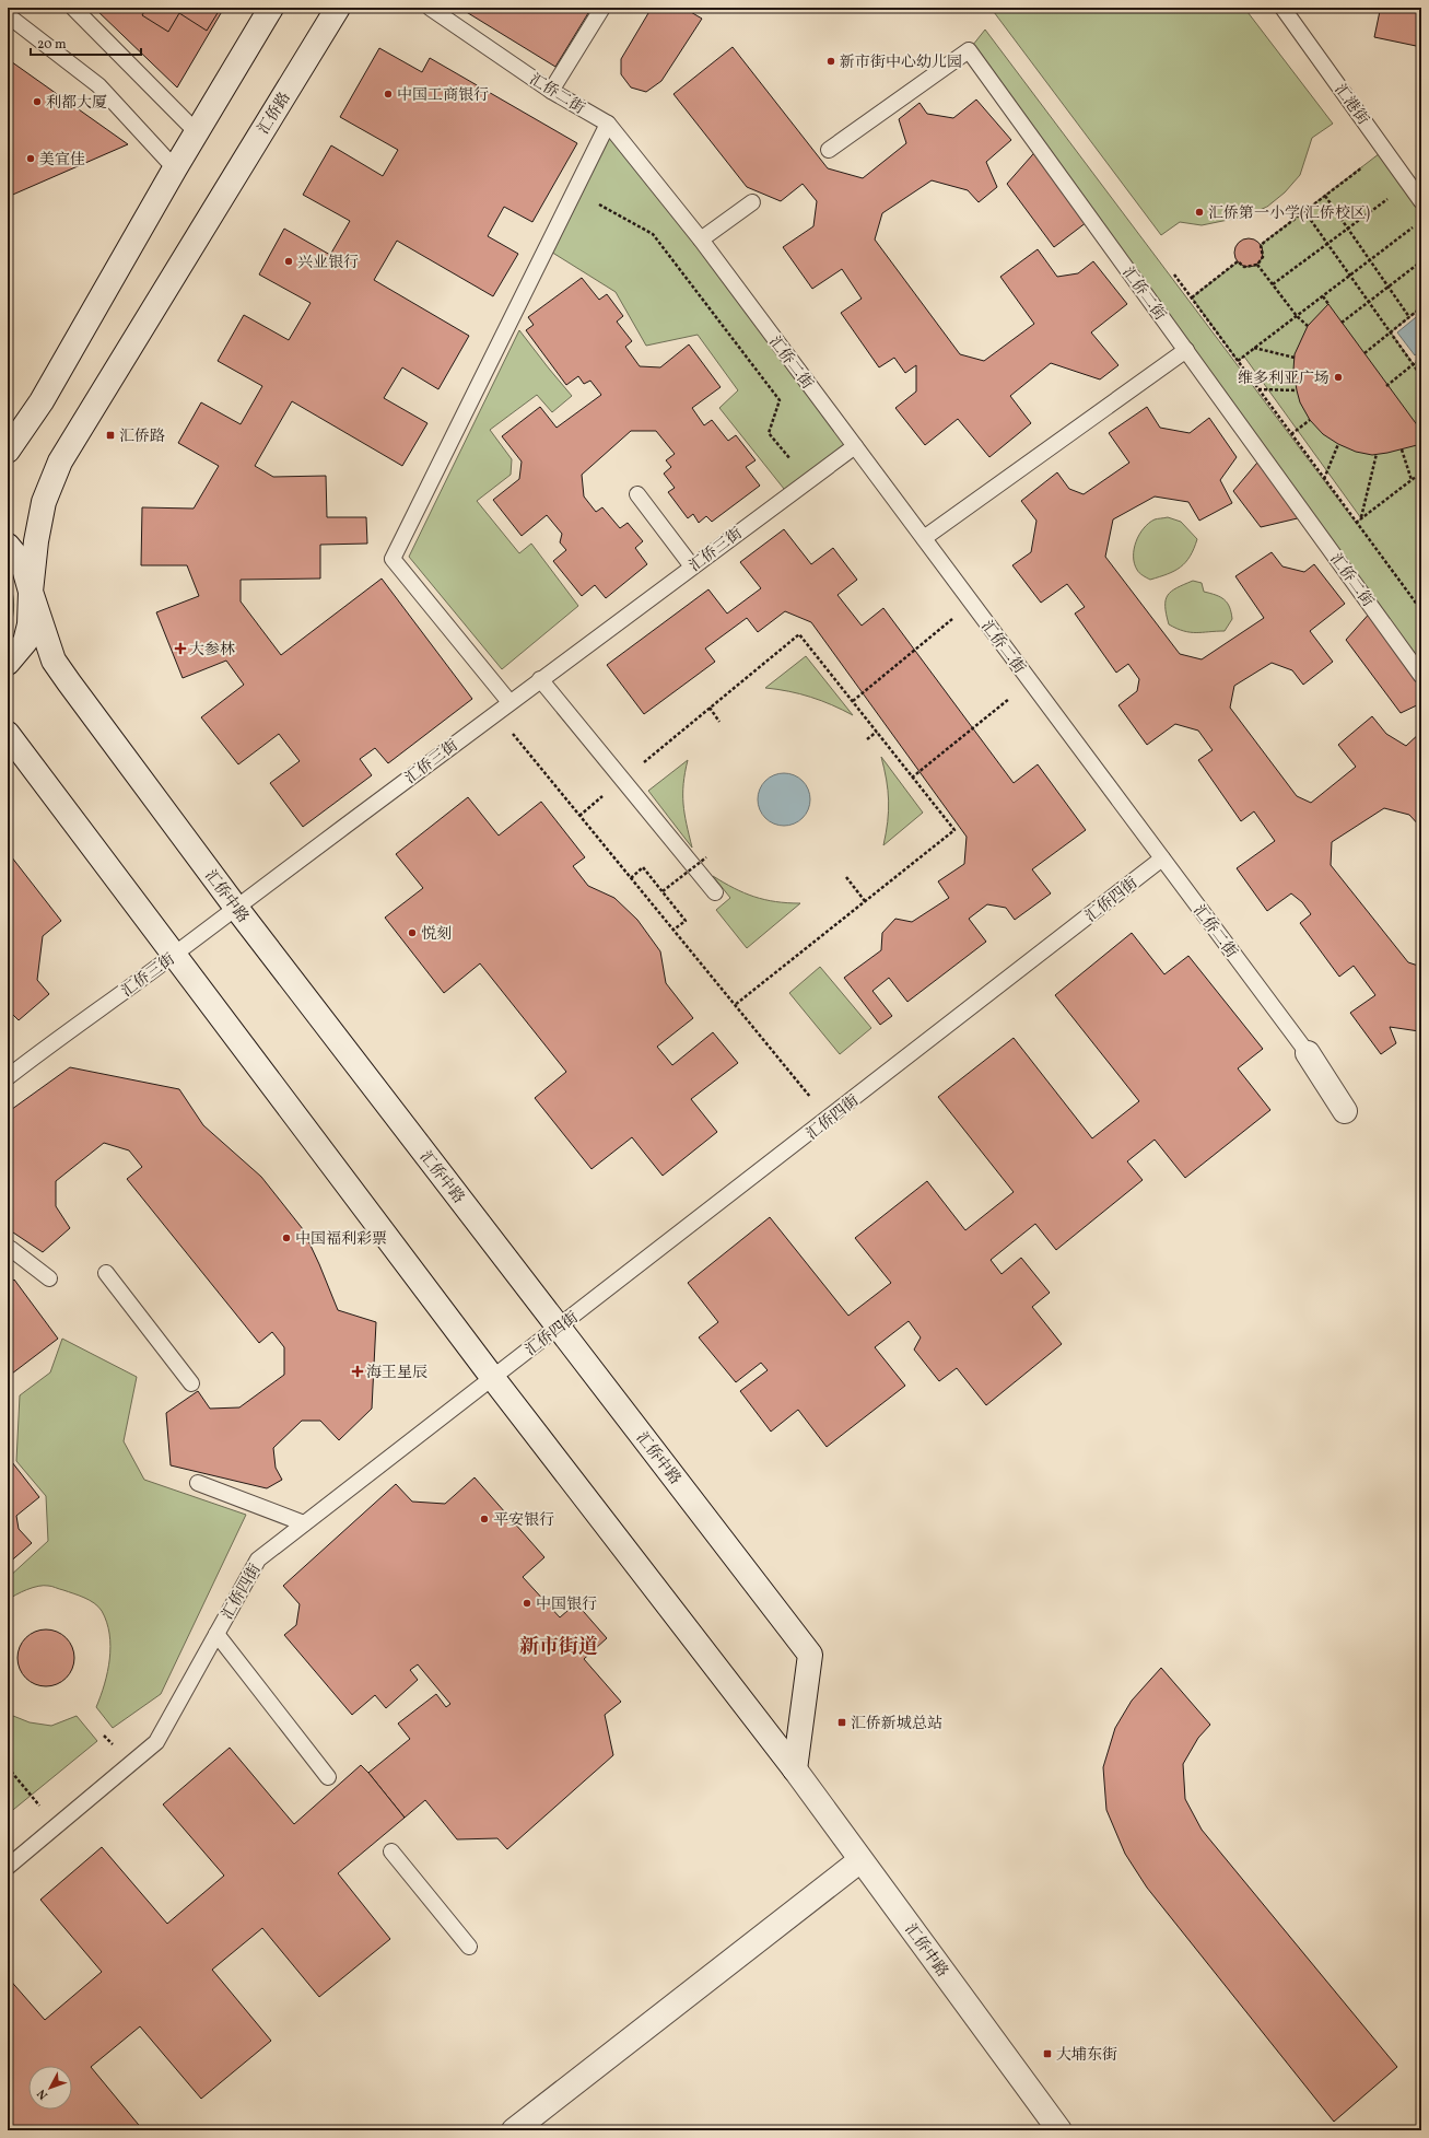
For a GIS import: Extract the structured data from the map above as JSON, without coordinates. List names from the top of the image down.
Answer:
{
  "streets": {
    "street": ["汇侨路", "汇侨中路"],
    "lane": [
      "汇侨二街",
      "汇港街",
      "汇侨三街",
      "汇侨四街"
    ]
  },
  "crossings": [
    ["汇侨二街", "汇侨三街"],
    ["汇侨二街", "汇侨四街"],
    ["汇侨路", "汇侨中路"],
    ["汇侨三街", "汇侨中路"],
    ["汇侨中路", "汇侨四街"]
  ],
  "districts": ["新市街道"],
  "places": {
    "other": [
      "新市街中心幼儿园",
      "中国工商银行",
      "利都大厦",
      "美宜佳",
      "汇侨第一小学(汇侨校区)",
      "兴业银行",
      "维多利亚广场",
      "悦刻",
      "中国福利彩票",
      "平安银行",
      "中国银行"
    ],
    "transit": ["汇侨路", "汇侨新城总站", "大埔东街"],
    "health": ["大参林", "海王星辰"]
  },
  "scale_bar": "20 m",
  "north": "bottom left"
}
